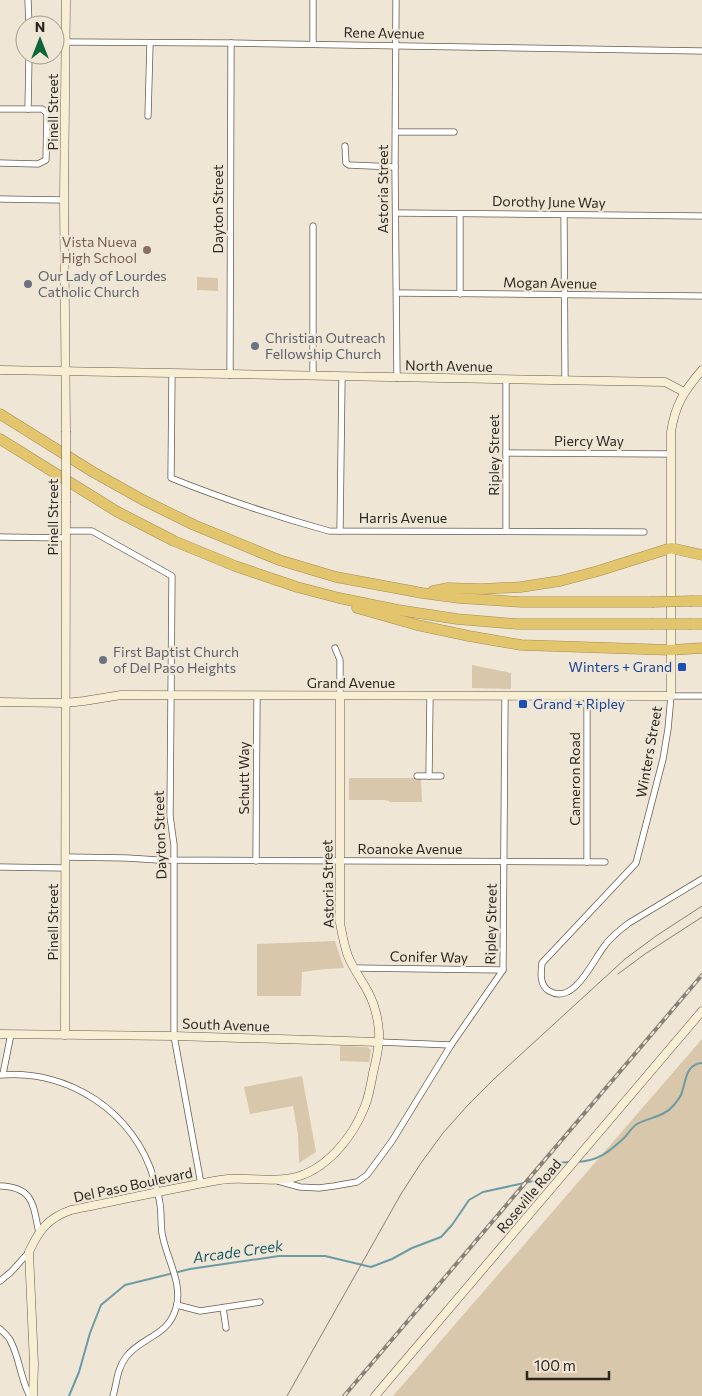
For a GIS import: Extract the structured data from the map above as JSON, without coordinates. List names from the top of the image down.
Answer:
{
  "streets": {
    "street": [
      "Rene Avenue",
      "Pinell Street",
      "Astoria Street",
      "Dorothy June Way",
      "Dayton Street",
      "Mogan Avenue",
      "North Avenue",
      "Piercy Way",
      "Ripley Street",
      "Harris Avenue",
      "Grand Avenue",
      "Winters Street",
      "Schutt Way",
      "Cameron Road",
      "Roanoke Avenue",
      "Conifer Way",
      "South Avenue",
      "Del Paso Boulevard",
      "Roseville Road"
    ]
  },
  "crossings": [
    ["Rene Avenue", "Pinell Street"],
    ["Rene Avenue", "Astoria Street"],
    ["Rene Avenue", "Dayton Street"],
    ["Pinell Street", "Dayton Street"],
    ["Pinell Street", "North Avenue"],
    ["Pinell Street", "Grand Avenue"],
    ["Pinell Street", "Roanoke Avenue"],
    ["Pinell Street", "South Avenue"],
    ["Astoria Street", "Dorothy June Way"],
    ["Astoria Street", "Mogan Avenue"],
    ["Astoria Street", "North Avenue"],
    ["Astoria Street", "Grand Avenue"],
    ["Astoria Street", "Roanoke Avenue"],
    ["Astoria Street", "Conifer Way"],
    ["Astoria Street", "South Avenue"],
    ["Astoria Street", "Del Paso Boulevard"],
    ["Dayton Street", "North Avenue"],
    ["Dayton Street", "Grand Avenue"],
    ["Dayton Street", "Roanoke Avenue"],
    ["Dayton Street", "South Avenue"],
    ["Dayton Street", "Del Paso Boulevard"],
    ["North Avenue", "Ripley Street"],
    ["North Avenue", "Harris Avenue"],
    ["North Avenue", "Winters Street"],
    ["Piercy Way", "Ripley Street"],
    ["Piercy Way", "Winters Street"],
    ["Ripley Street", "Harris Avenue"],
    ["Ripley Street", "Grand Avenue"],
    ["Ripley Street", "Roanoke Avenue"],
    ["Ripley Street", "Conifer Way"],
    ["Ripley Street", "South Avenue"],
    ["Ripley Street", "Del Paso Boulevard"],
    ["Grand Avenue", "Winters Street"],
    ["Grand Avenue", "Schutt Way"],
    ["Grand Avenue", "Cameron Road"],
    ["Schutt Way", "Roanoke Avenue"],
    ["Cameron Road", "Roanoke Avenue"]
  ],
  "water": ["Arcade Creek"],
  "places": {
    "other": [
      "Vista Nueva High School",
      "Our Lady of Lourdes Catholic Church",
      "Christian Outreach Fellowship Church",
      "First Baptist Church of Del Paso Heights"
    ],
    "transit": ["Winters + Grand", "Grand + Ripley"]
  },
  "scale_bar": "100 m",
  "north": "top"
}
